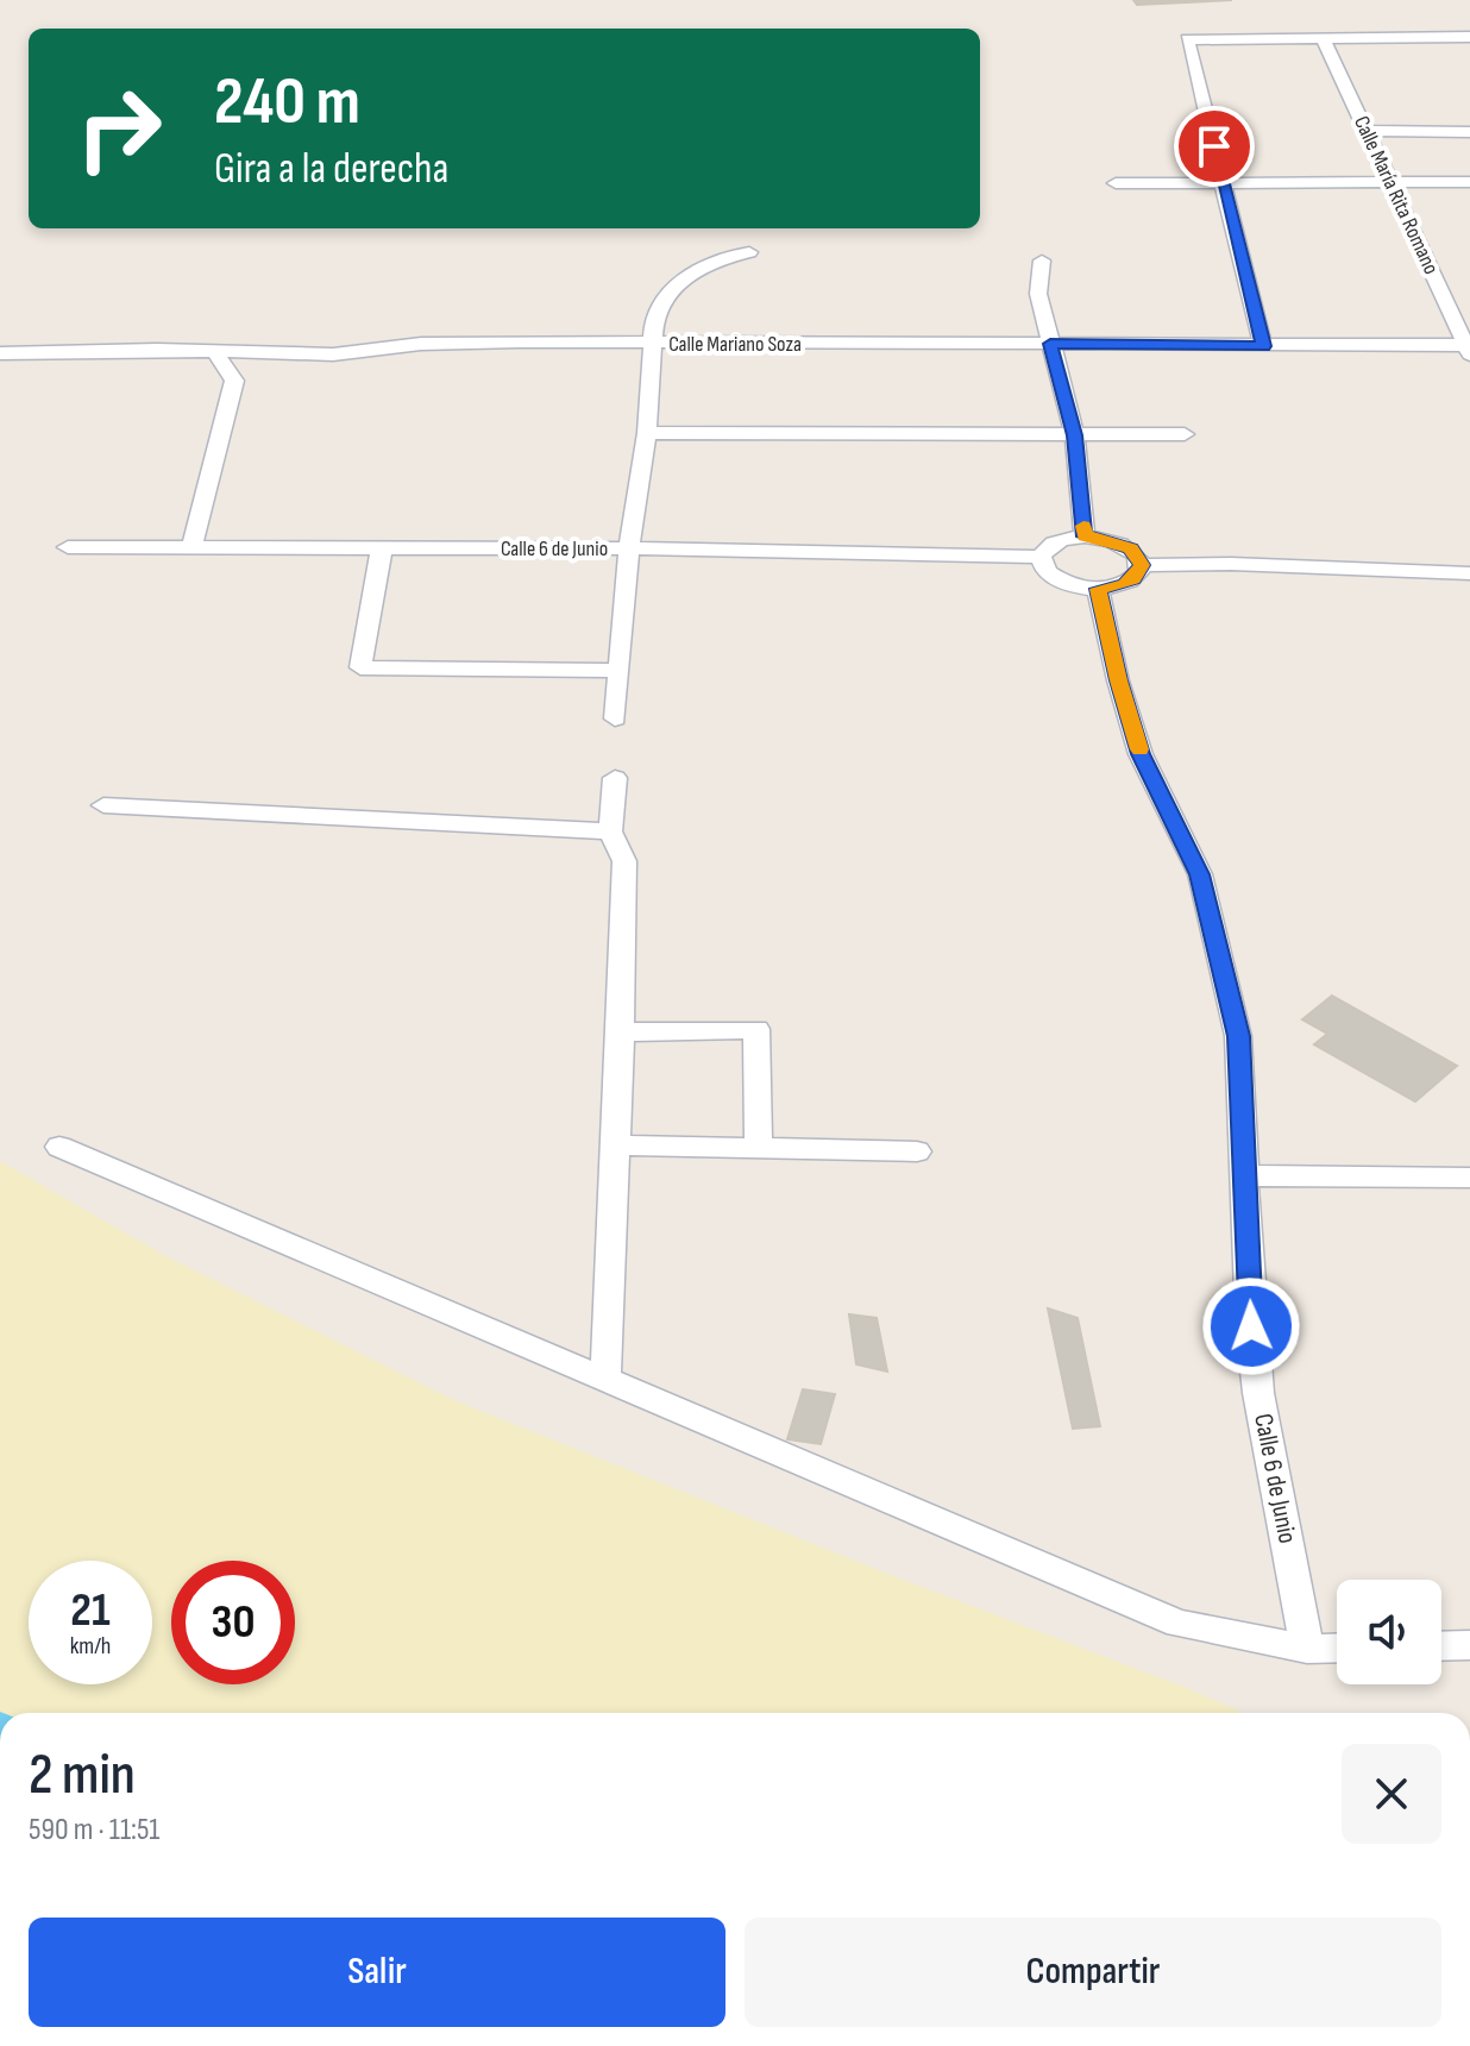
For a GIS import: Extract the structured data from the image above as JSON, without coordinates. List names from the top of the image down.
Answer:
{
  "streets": {
    "street": ["Calle María Rita Romano", "Calle Mariano Soza", "Calle 6 de Junio"]
  },
  "crossings": [
    ["Calle María Rita Romano", "Calle Mariano Soza"]
  ],
  "page": {
    "turn": ["240 m", "Gira a la derecha"],
    "speed": "21 km/h",
    "limit": "30",
    "heading": ["2 min", "590 m · 11:51"],
    "buttons": ["Salir", "Compartir"]
  }
}
